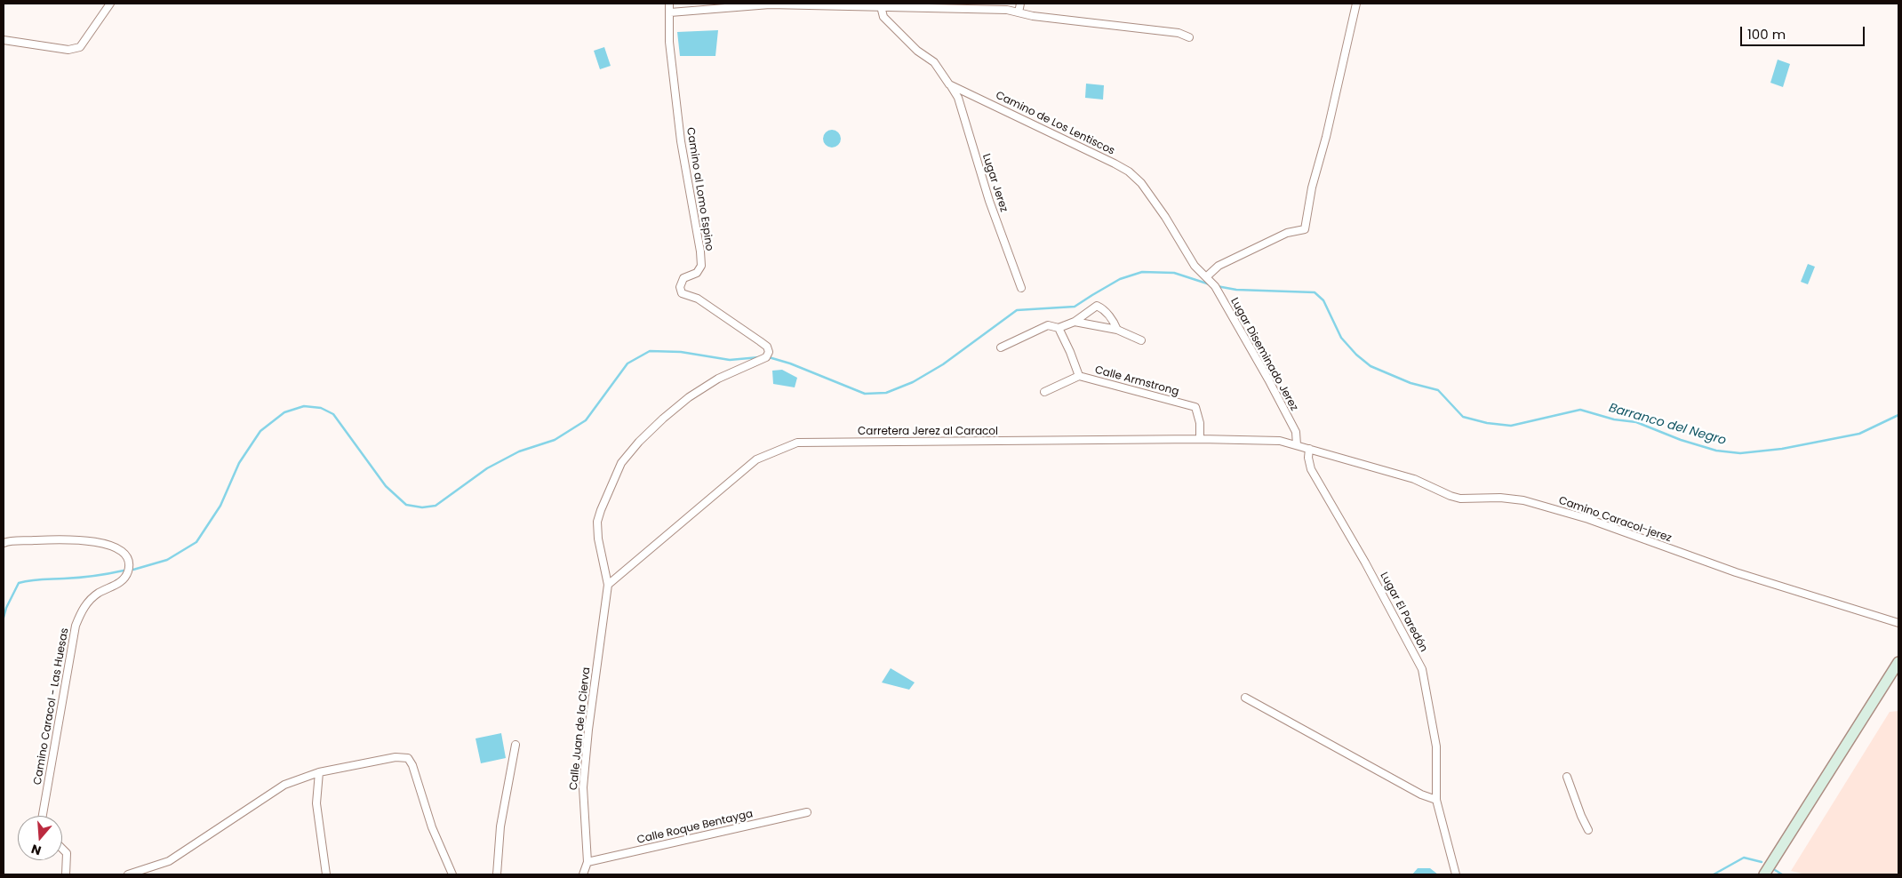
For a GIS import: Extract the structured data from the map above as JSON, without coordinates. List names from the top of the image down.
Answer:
{
  "streets": {
    "street": [
      "Camino de Los Lentiscos",
      "Lugar Jerez",
      "Camino al Lomo Espino",
      "Lugar Diseminado Jerez",
      "Calle Armstrong",
      "Carretera Jerez al Caracol",
      "Camino Caracol-jerez",
      "Lugar El Paredón",
      "Camino Caracol - Las Huesas",
      "Calle Juan de la Cierva",
      "Calle Roque Bentayga"
    ]
  },
  "crossings": [
    ["Camino de Los Lentiscos", "Lugar Jerez"],
    ["Camino de Los Lentiscos", "Lugar Diseminado Jerez"],
    ["Camino al Lomo Espino", "Carretera Jerez al Caracol"],
    ["Camino al Lomo Espino", "Calle Juan de la Cierva"],
    ["Lugar Diseminado Jerez", "Carretera Jerez al Caracol"],
    ["Lugar Diseminado Jerez", "Camino Caracol-jerez"],
    ["Calle Armstrong", "Carretera Jerez al Caracol"],
    ["Carretera Jerez al Caracol", "Camino Caracol-jerez"],
    ["Carretera Jerez al Caracol", "Calle Juan de la Cierva"],
    ["Camino Caracol-jerez", "Lugar El Paredón"],
    ["Calle Juan de la Cierva", "Calle Roque Bentayga"]
  ],
  "water": ["Barranco del Negro"],
  "scale_bar": "100 m",
  "north": "bottom"
}
